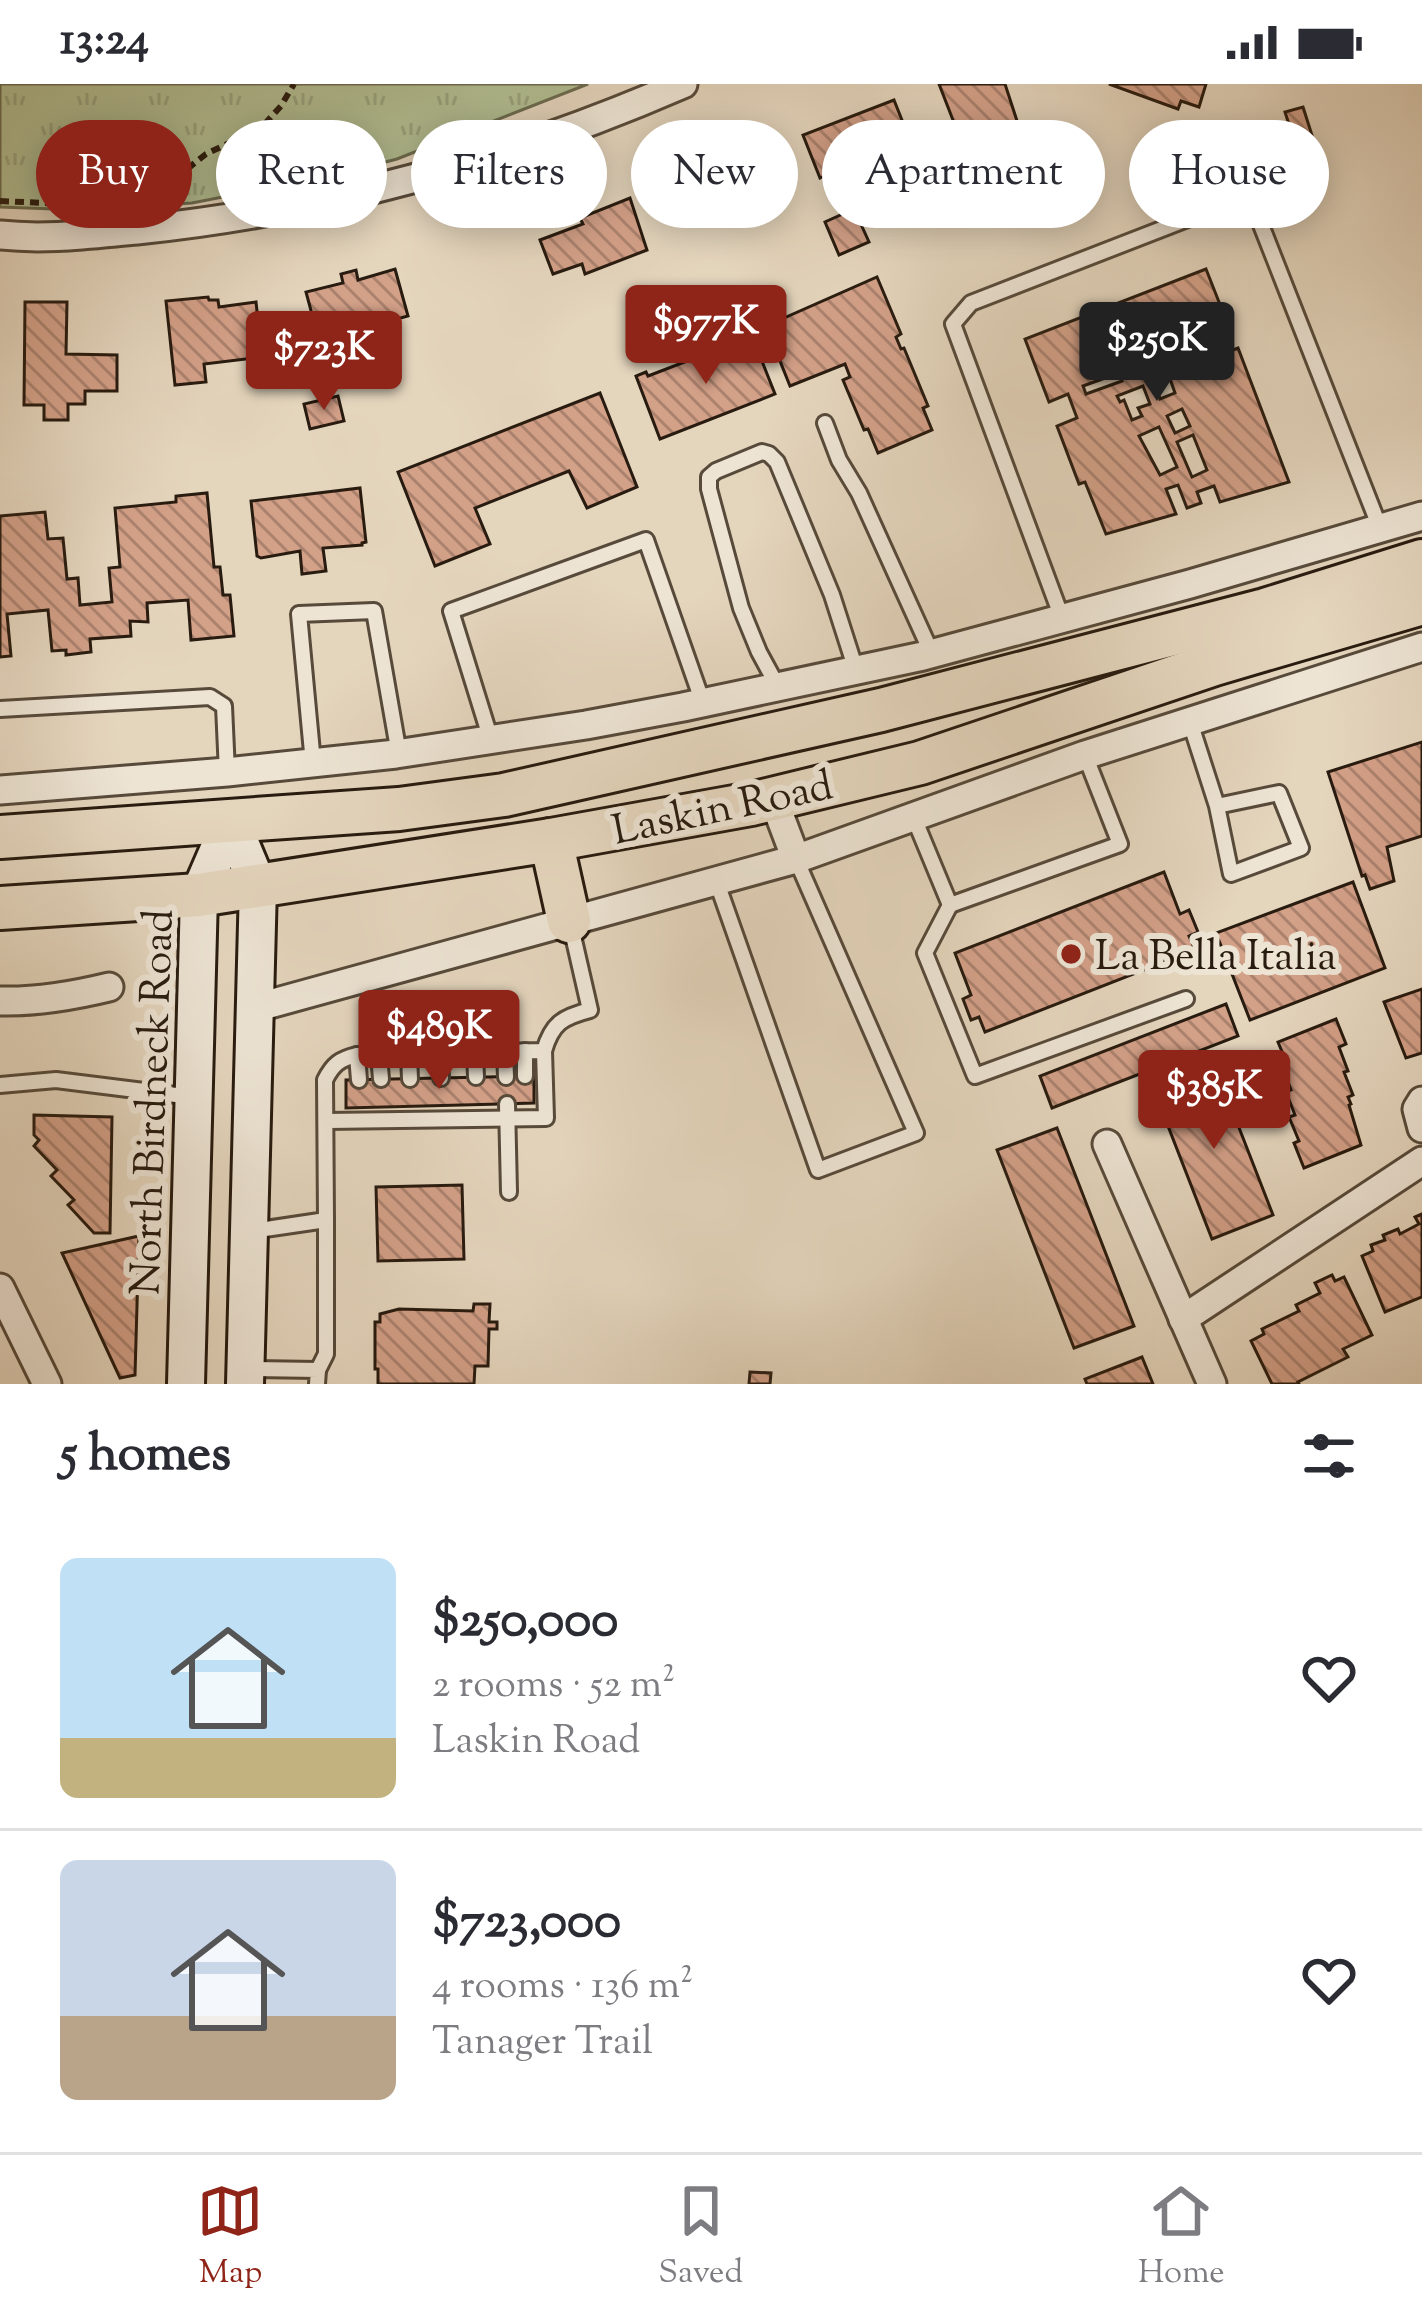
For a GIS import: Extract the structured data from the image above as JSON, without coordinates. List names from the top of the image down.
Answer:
{
  "streets": {
    "main road": ["Laskin Road", "North Birdneck Road"]
  },
  "crossings": [
    ["Laskin Road", "North Birdneck Road"]
  ],
  "places": ["La Bella Italia"],
  "page": {
    "status": "13:24",
    "chip": [
      "Buy",
      "Rent",
      "Filters",
      "New",
      "Apartment",
      "House"
    ],
    "price": [
      "$977K",
      "$250K",
      "$723K",
      "$489K",
      "$385K"
    ],
    "heading": "5 homes",
    "list": [
      {
        "name": "$250,000",
        "note": "2 rooms · 52 m² · Laskin Road"
      },
      {
        "name": "$723,000",
        "note": "4 rooms · 136 m² · Tanager Trail"
      }
    ],
    "tabs": ["Map", "Saved", "Home"]
  }
}
